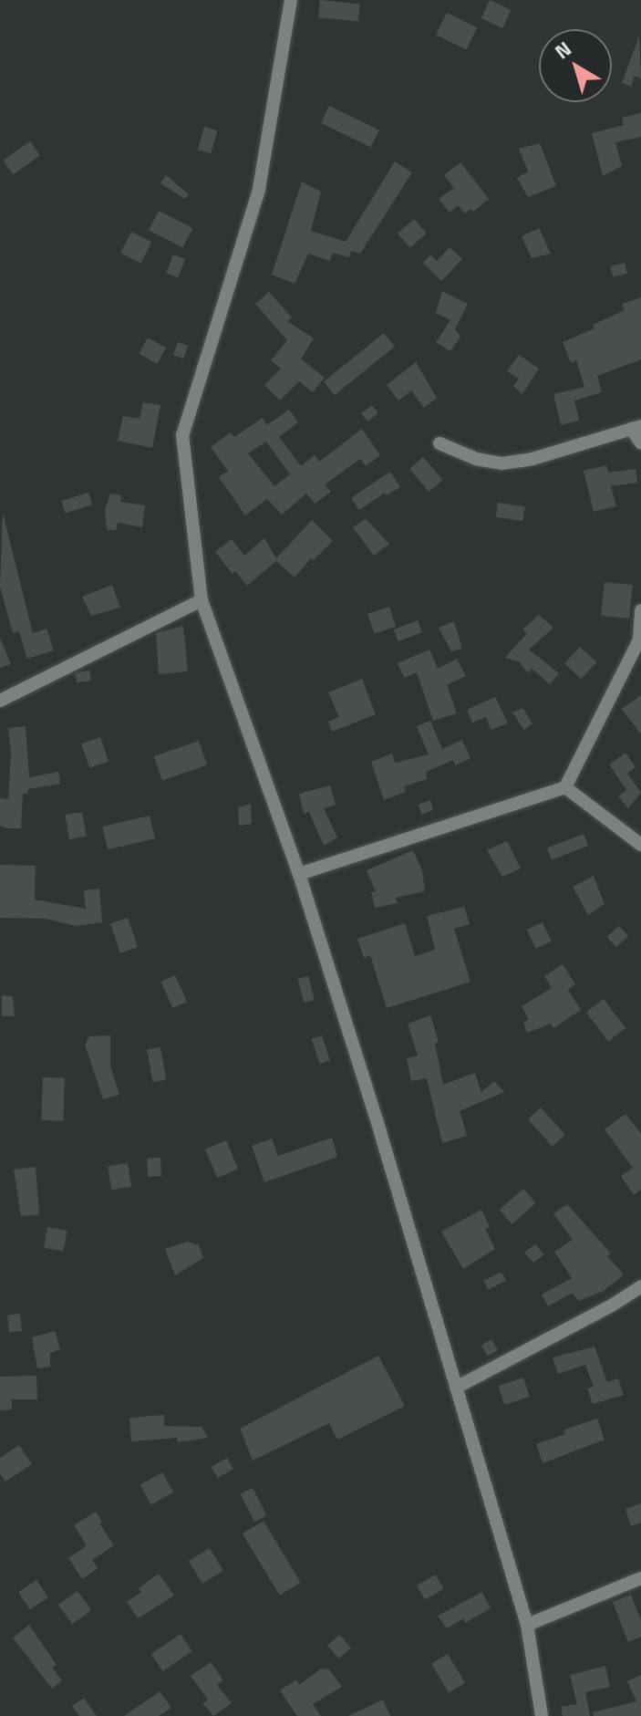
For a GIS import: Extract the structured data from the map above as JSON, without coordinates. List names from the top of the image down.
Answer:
{
  "north": "top left"
}
